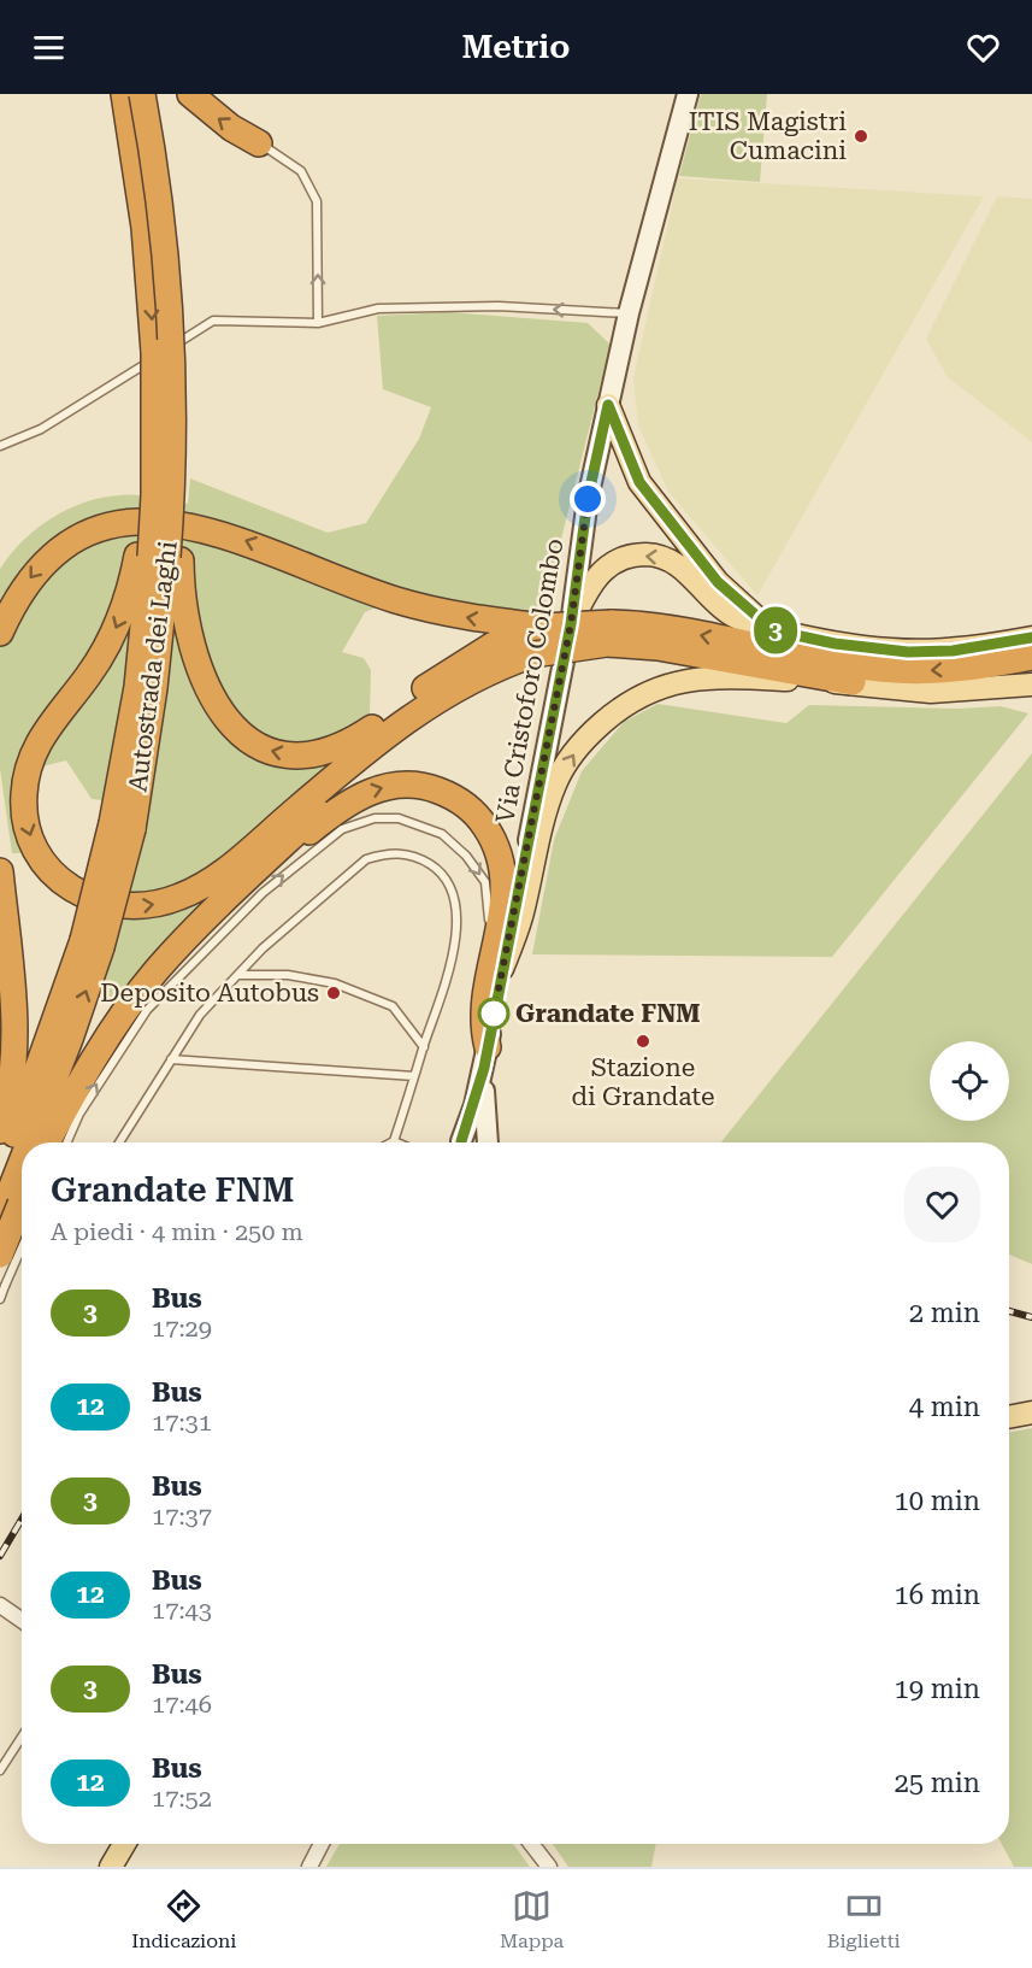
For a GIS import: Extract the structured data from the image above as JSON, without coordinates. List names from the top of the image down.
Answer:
{
  "streets": {
    "highway": ["Autostrada dei Laghi"],
    "street": ["Via Cristoforo Colombo"]
  },
  "places": [
    "ITIS Magistri Cumacini",
    "Deposito Autobus",
    "Grandate FNM",
    "Stazione di Grandate"
  ],
  "lines": ["bus line 3"],
  "page": {
    "header": "Metrio",
    "on_map": "3",
    "heading": ["Grandate FNM", "A piedi · 4 min · 250 m"],
    "list": [
      {
        "mark": "3",
        "name": "Bus",
        "note": "17:29",
        "value": "2 min"
      },
      {
        "mark": "12",
        "name": "Bus",
        "note": "17:31",
        "value": "4 min"
      },
      {
        "mark": "3",
        "name": "Bus",
        "note": "17:37",
        "value": "10 min"
      },
      {
        "mark": "12",
        "name": "Bus",
        "note": "17:43",
        "value": "16 min"
      },
      {
        "mark": "3",
        "name": "Bus",
        "note": "17:46",
        "value": "19 min"
      },
      {
        "mark": "12",
        "name": "Bus",
        "note": "17:52",
        "value": "25 min"
      }
    ],
    "tabs": ["Indicazioni", "Mappa", "Biglietti"]
  }
}
